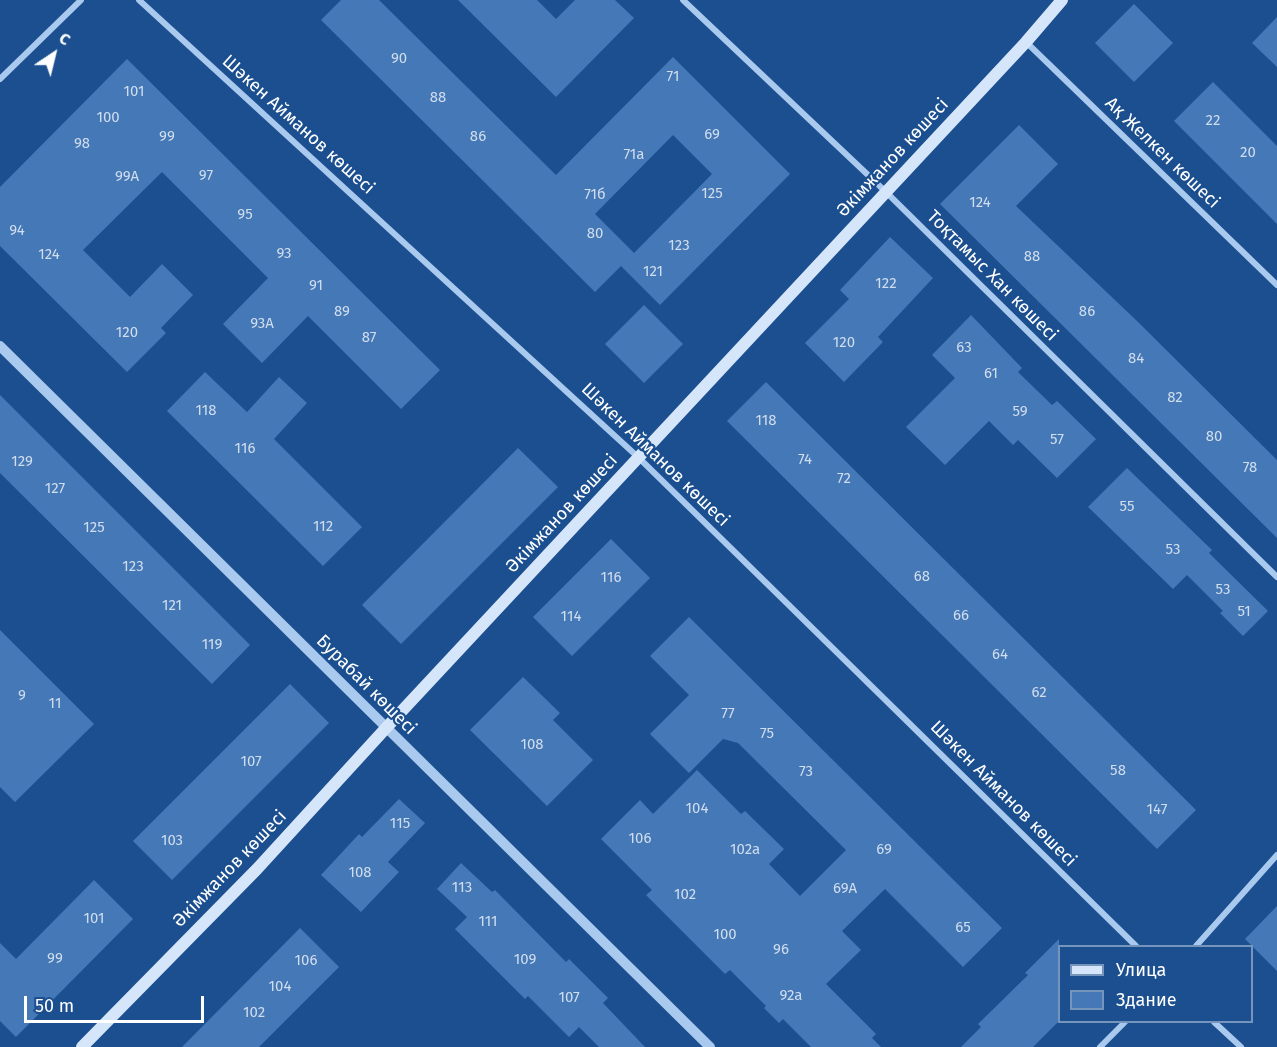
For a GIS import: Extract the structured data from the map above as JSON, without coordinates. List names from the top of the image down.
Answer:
{
  "streets": {
    "main road": ["Әкімжанов көшесі"],
    "street": [
      "Шәкен Айманов көшесі",
      "Ақ Желкен көшесі",
      "Тоқтамыс Хан көшесі",
      "Бурабай көшесі"
    ]
  },
  "crossings": [
    ["Шәкен Айманов көшесі", "Әкімжанов көшесі"],
    ["Ақ Желкен көшесі", "Әкімжанов көшесі"],
    ["Әкімжанов көшесі", "Тоқтамыс Хан көшесі"],
    ["Әкімжанов көшесі", "Бурабай көшесі"]
  ],
  "house_numbers": [
    "90",
    "71",
    "101",
    "88",
    "100",
    "22",
    "69",
    "99",
    "86",
    "98",
    "20",
    "71а",
    "97",
    "99А",
    "125",
    "71б",
    "124",
    "95",
    "94",
    "80",
    "123",
    "93",
    "124",
    "88",
    "121",
    "122",
    "91",
    "89",
    "86",
    "93А",
    "120",
    "87",
    "120",
    "63",
    "84",
    "61",
    "82",
    "118",
    "59",
    "118",
    "80",
    "57",
    "116",
    "74",
    "129",
    "78",
    "72",
    "127",
    "55",
    "112",
    "125",
    "53",
    "123",
    "68",
    "116",
    "53",
    "121",
    "51",
    "66",
    "114",
    "119",
    "64",
    "62",
    "9",
    "11",
    "77",
    "75",
    "108",
    "107",
    "58",
    "73",
    "104",
    "147",
    "115",
    "106",
    "103",
    "102а",
    "69",
    "108",
    "113",
    "69А",
    "102",
    "101",
    "111",
    "65",
    "100",
    "96",
    "99",
    "109",
    "106",
    "104",
    "92а",
    "107",
    "102"
  ],
  "legend": ["Улица", "Здание"],
  "scale_bar": "50 m",
  "north": "top right"
}
